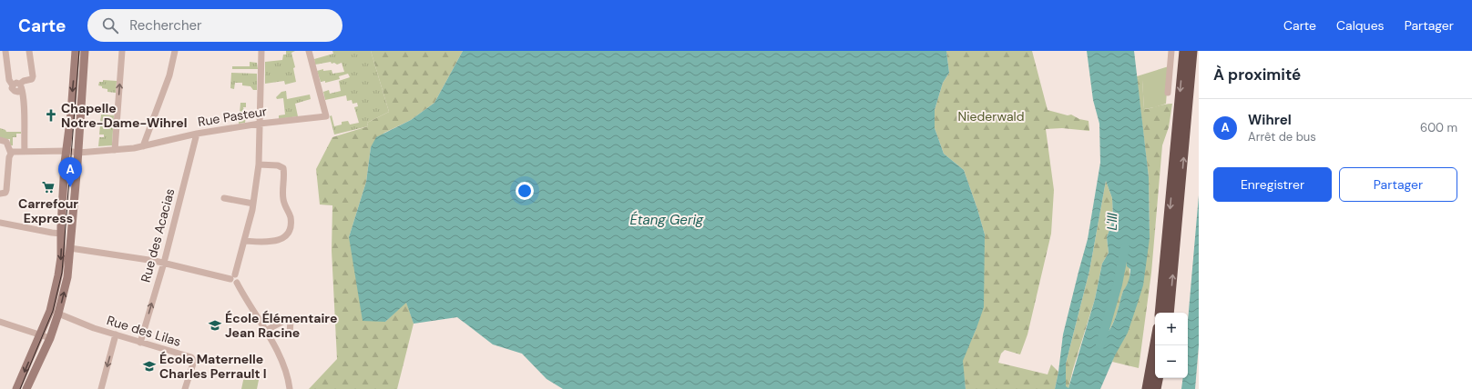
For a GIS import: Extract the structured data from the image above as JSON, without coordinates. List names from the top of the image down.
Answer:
{
  "streets": {
    "street": ["Rue Pasteur", "Rue des Acacias", "Rue des Lilas"]
  },
  "crossings": [
    ["Rue Pasteur", "Rue des Acacias"],
    ["Rue des Acacias", "Rue des Lilas"]
  ],
  "one_way": ["Rue des Acacias"],
  "water": ["Étang Gerig", "L'Ill"],
  "parks": ["Niederwald"],
  "places": {
    "church": ["Chapelle Notre-Dame-Wihrel"],
    "supermarket": ["Carrefour Express"],
    "school or university": ["École Élémentaire Jean Racine", "École Maternelle Charles Perrault I"]
  },
  "page": {
    "header": "Carte",
    "search": "Rechercher",
    "nav": ["Carte", "Calques", "Partager"],
    "heading": "À proximité",
    "list": [
      {
        "mark": "A",
        "name": "Wihrel",
        "note": "Arrêt de bus",
        "value": "600 m"
      }
    ],
    "buttons": ["Enregistrer", "Partager"],
    "pins": "A",
    "map_buttons": ["+", "−"]
  }
}
